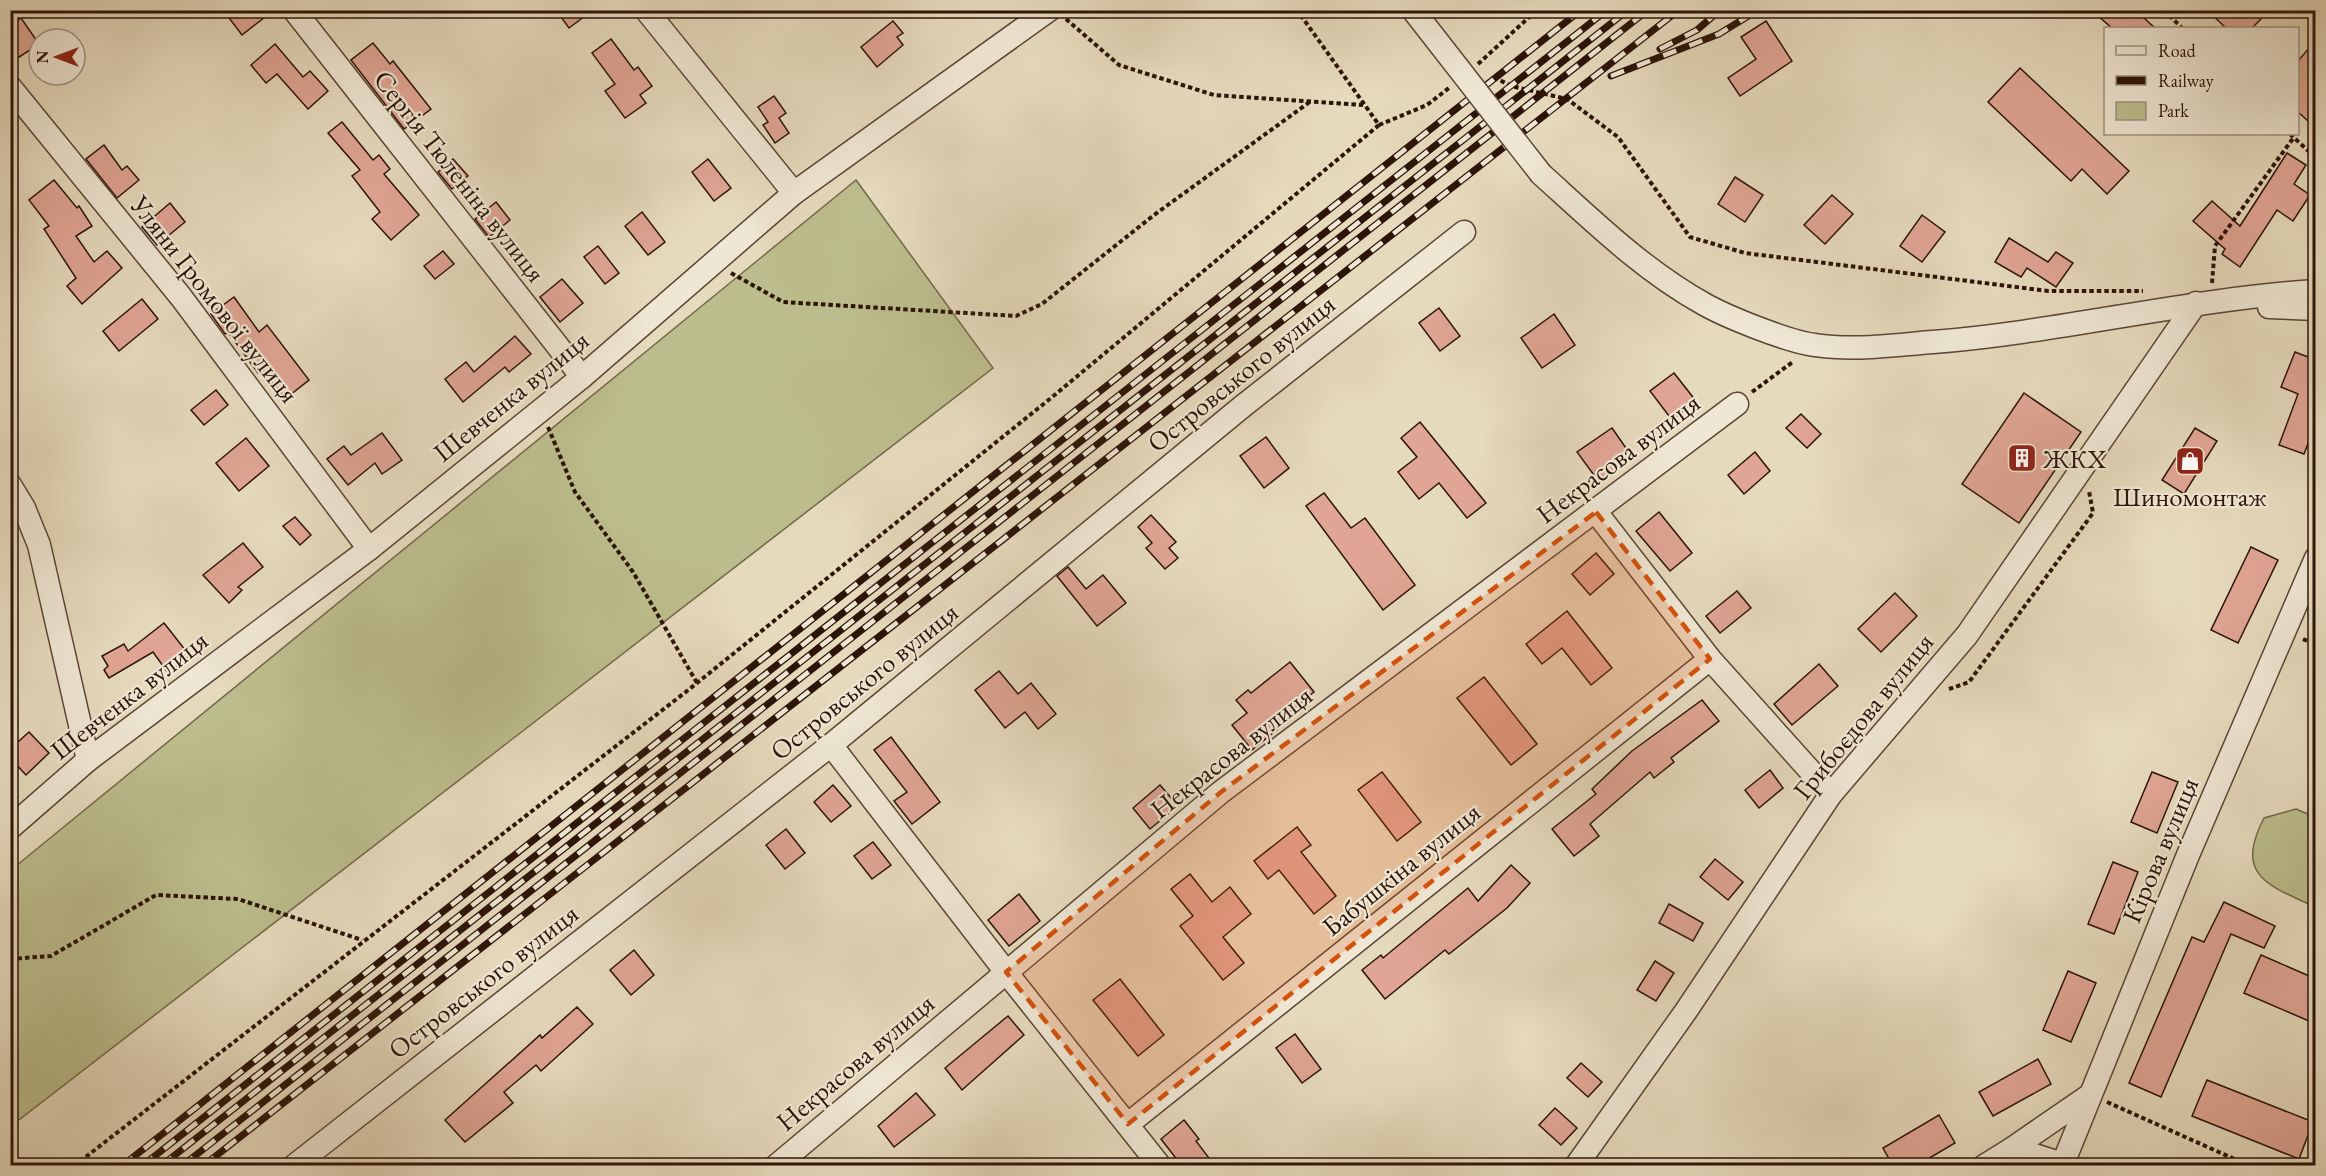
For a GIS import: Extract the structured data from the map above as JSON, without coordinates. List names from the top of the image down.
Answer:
{
  "streets": {
    "street": [
      "Сергія Тюленіна вулиця",
      "Уляни Громової вулиця",
      "Островського вулиця",
      "Шевченка вулиця",
      "Некрасова вулиця",
      "Грибоєдова вулиця",
      "Кірова вулиця",
      "Бабушкіна вулиця"
    ]
  },
  "crossings": [
    ["Сергія Тюленіна вулиця", "Шевченка вулиця"],
    ["Уляни Громової вулиця", "Шевченка вулиця"]
  ],
  "places": {
    "building": ["ЖКХ"],
    "shop": ["Шиномонтаж"]
  },
  "legend": ["Road", "Railway", "Park"],
  "north": "left"
}
